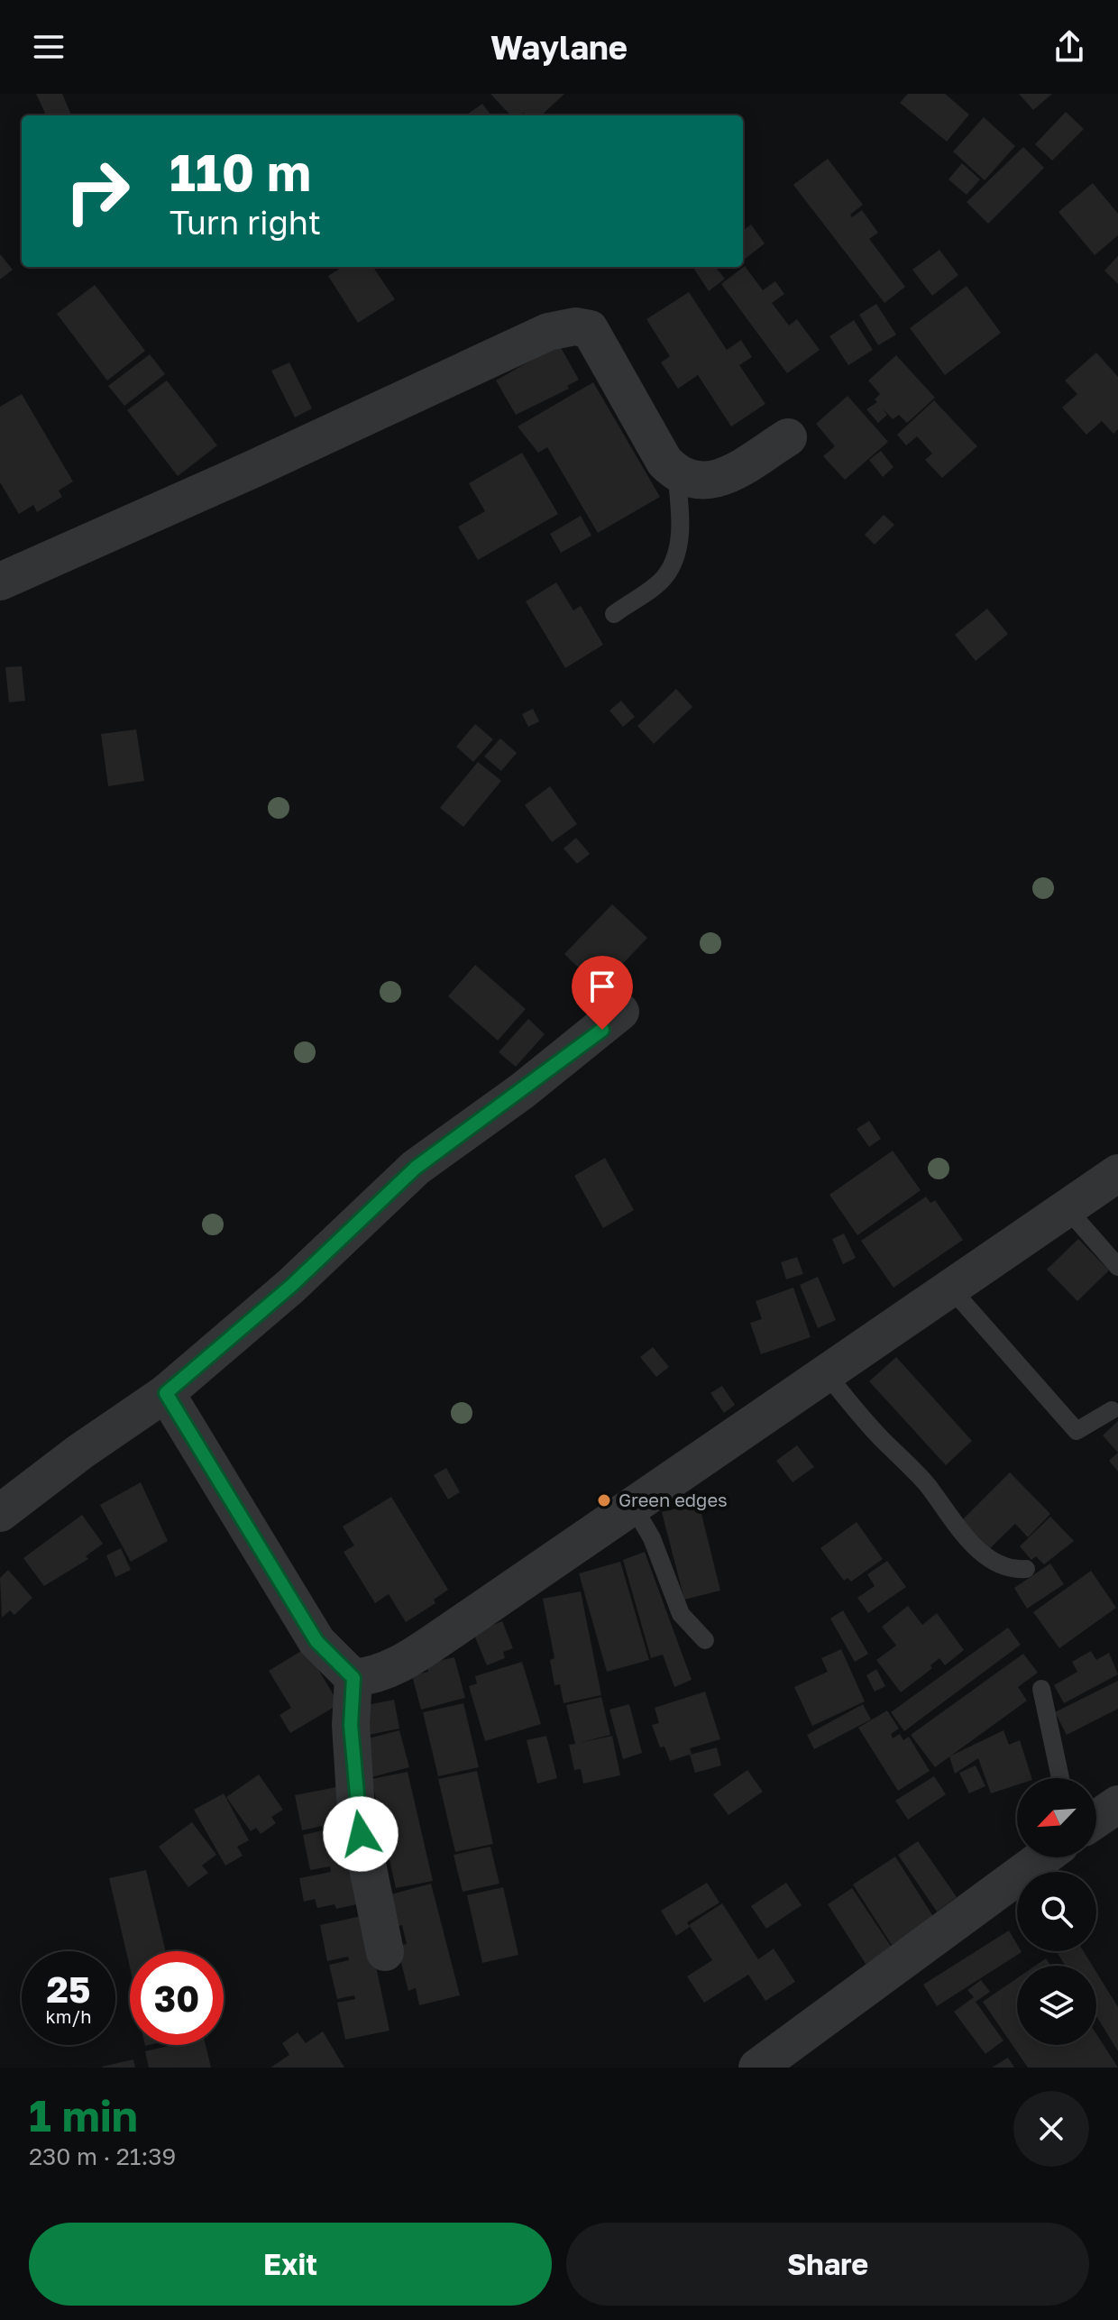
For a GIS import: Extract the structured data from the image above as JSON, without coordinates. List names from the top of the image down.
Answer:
{
  "places": ["Green edges"],
  "north": "bottom left",
  "page": {
    "header": "Waylane",
    "turn": ["110 m", "Turn right"],
    "speed": "25 km/h",
    "limit": "30",
    "heading": ["1 min", "230 m · 21:39"],
    "buttons": ["Exit", "Share"]
  }
}
